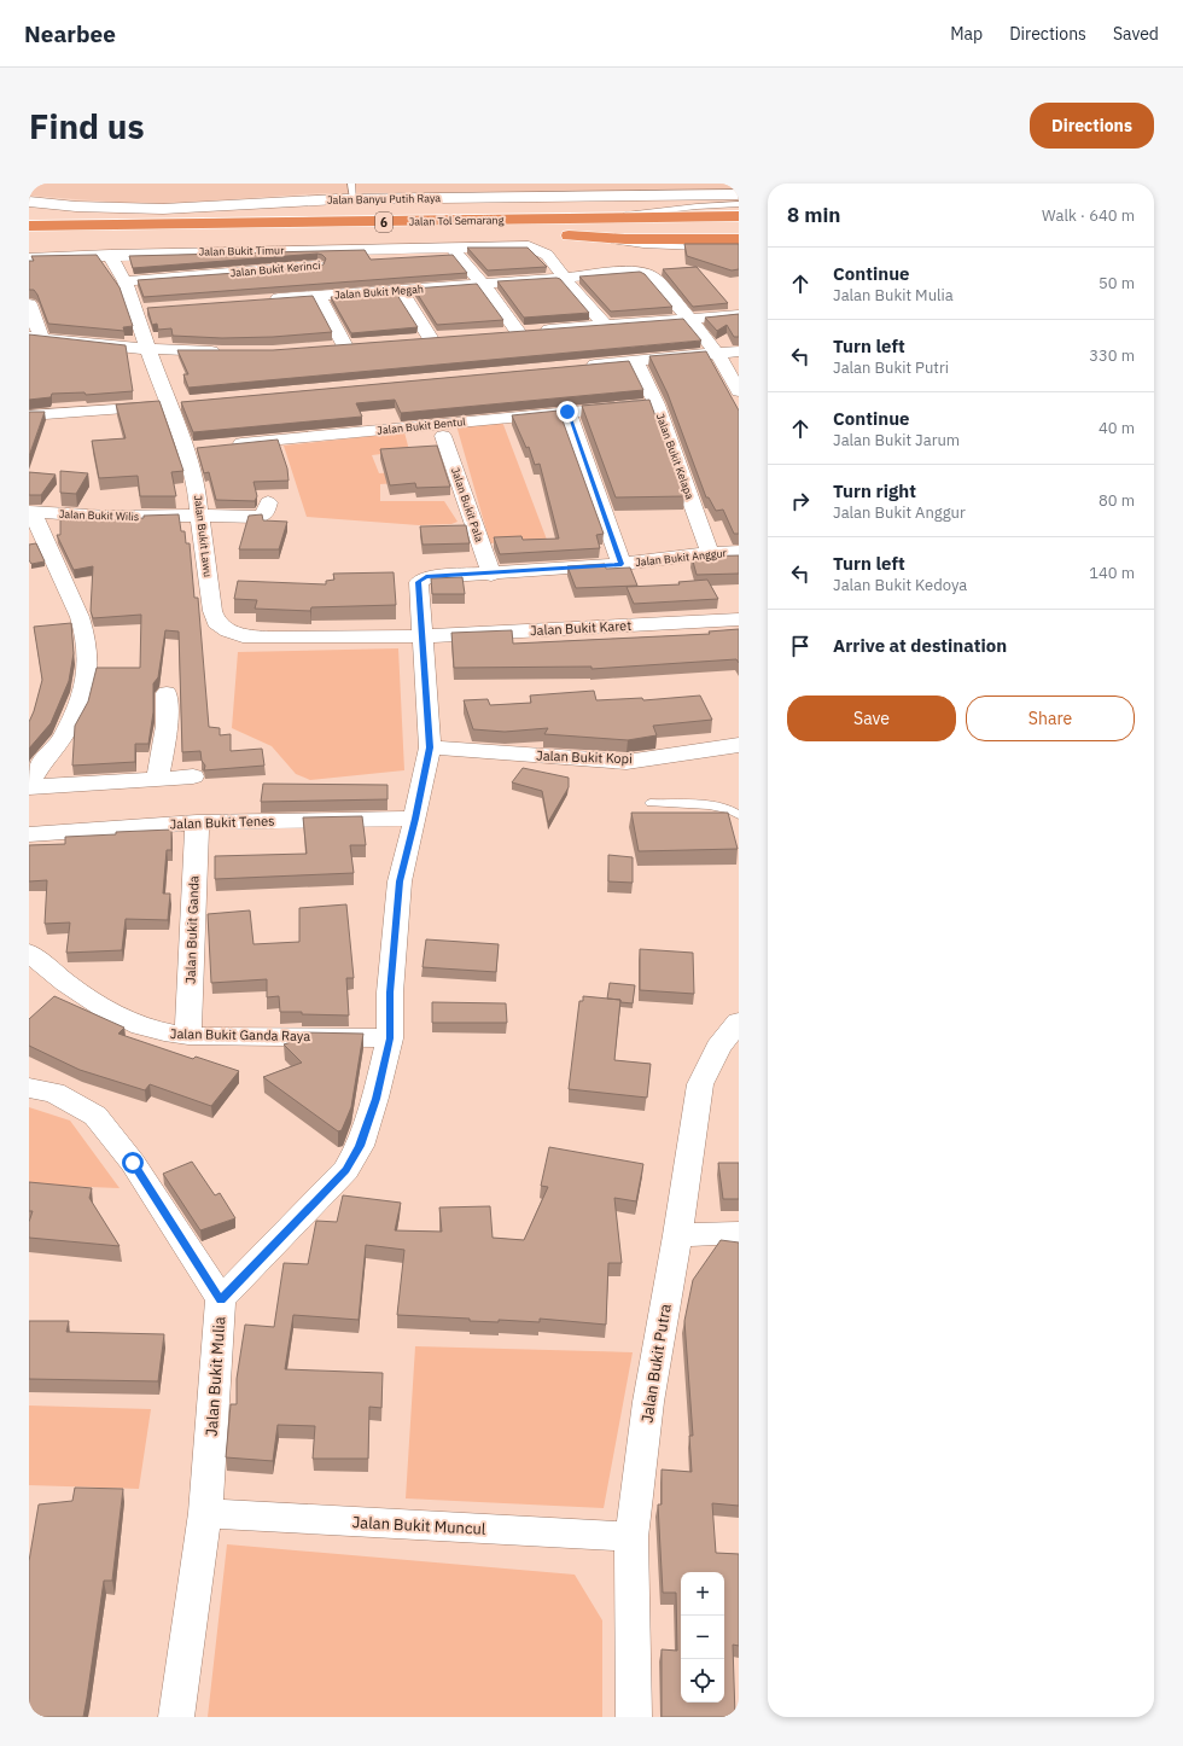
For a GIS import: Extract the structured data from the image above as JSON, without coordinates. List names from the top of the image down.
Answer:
{
  "streets": {
    "highway": ["Jalan Tol Semarang", "6"],
    "street": [
      "Jalan Banyu Putih Raya",
      "Jalan Bukit Timur",
      "Jalan Bukit Kerinci",
      "Jalan Bukit Megah",
      "Jalan Bukit Bentul",
      "Jalan Bukit Kelapa",
      "Jalan Bukit Pala",
      "Jalan Bukit Wilis",
      "Jalan Bukit Lawu",
      "Jalan Bukit Anggur",
      "Jalan Bukit Karet",
      "Jalan Bukit Kopi",
      "Jalan Bukit Tenes",
      "Jalan Bukit Ganda",
      "Jalan Bukit Ganda Raya",
      "Jalan Bukit Putra",
      "Jalan Bukit Mulia",
      "Jalan Bukit Muncul"
    ]
  },
  "crossings": [
    ["Jalan Bukit Timur", "Jalan Bukit Kerinci"],
    ["Jalan Bukit Timur", "Jalan Bukit Lawu"],
    ["Jalan Bukit Kerinci", "Jalan Bukit Lawu"],
    ["Jalan Bukit Bentul", "Jalan Bukit Kelapa"],
    ["Jalan Bukit Kelapa", "Jalan Bukit Anggur"],
    ["Jalan Bukit Pala", "Jalan Bukit Anggur"],
    ["Jalan Bukit Wilis", "Jalan Bukit Lawu"],
    ["Jalan Bukit Lawu", "Jalan Bukit Anggur"],
    ["Jalan Bukit Lawu", "Jalan Bukit Karet"],
    ["Jalan Bukit Anggur", "Jalan Bukit Karet"],
    ["Jalan Bukit Tenes", "Jalan Bukit Ganda"],
    ["Jalan Bukit Ganda", "Jalan Bukit Ganda Raya"],
    ["Jalan Bukit Putra", "Jalan Bukit Muncul"],
    ["Jalan Bukit Mulia", "Jalan Bukit Muncul"]
  ],
  "page": {
    "header": "Nearbee",
    "nav": ["Map", "Directions", "Saved"],
    "buttons": [
      "Directions",
      ["Save", "Share"]
    ],
    "title": "Find us",
    "heading": ["8 min", "Walk · 640 m"],
    "list": [
      ["Continue", "Jalan Bukit Mulia", "50 m"],
      ["Turn left", "Jalan Bukit Putri", "330 m"],
      ["Continue", "Jalan Bukit Jarum", "40 m"],
      ["Turn right", "Jalan Bukit Anggur", "80 m"],
      ["Turn left", "Jalan Bukit Kedoya", "140 m"],
      "Arrive at destination"
    ],
    "map_buttons": ["+", "−"]
  }
}
